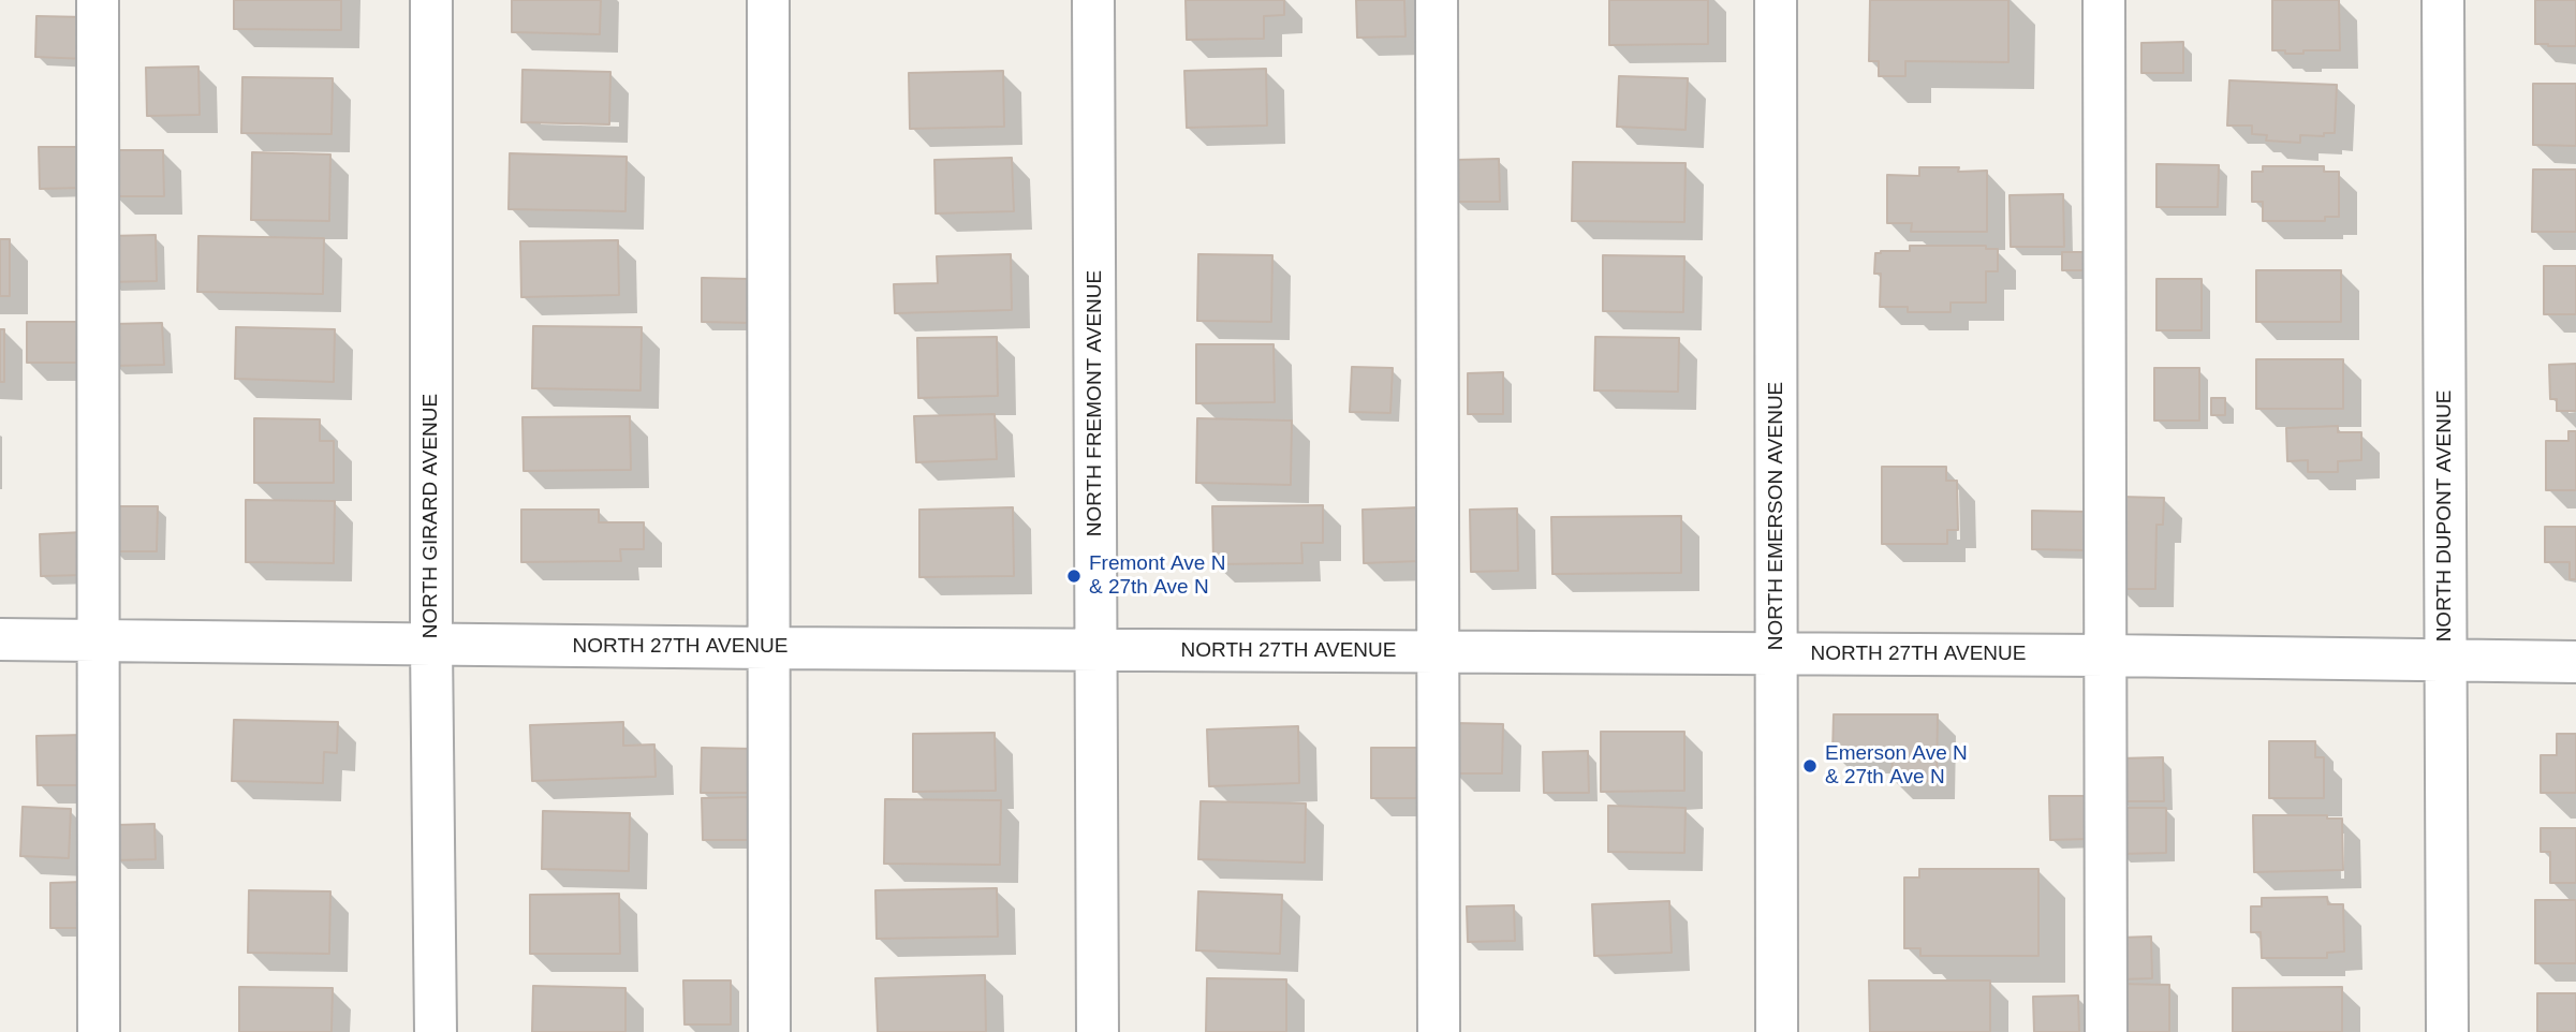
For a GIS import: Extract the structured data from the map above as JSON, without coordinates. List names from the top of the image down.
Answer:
{
  "streets": {
    "street": [
      "NORTH FREMONT AVENUE",
      "NORTH GIRARD AVENUE",
      "NORTH EMERSON AVENUE",
      "NORTH DUPONT AVENUE",
      "NORTH 27TH AVENUE"
    ]
  },
  "crossings": [
    ["NORTH FREMONT AVENUE", "NORTH 27TH AVENUE"],
    ["NORTH GIRARD AVENUE", "NORTH 27TH AVENUE"],
    ["NORTH EMERSON AVENUE", "NORTH 27TH AVENUE"],
    ["NORTH DUPONT AVENUE", "NORTH 27TH AVENUE"]
  ],
  "places": ["Fremont Ave N & 27th Ave N", "Emerson Ave N & 27th Ave N"]
}
